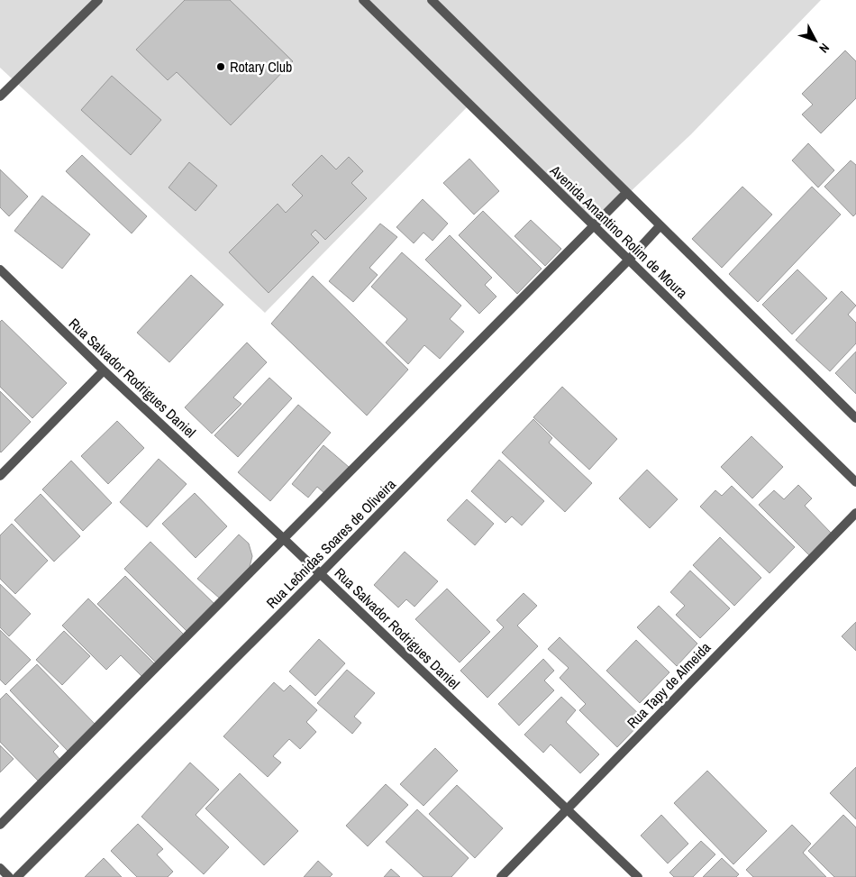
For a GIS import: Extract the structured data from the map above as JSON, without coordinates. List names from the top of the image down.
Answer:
{
  "streets": {
    "street": [
      "Avenida Amantino Rolim de Moura",
      "Rua Salvador Rodrigues Daniel",
      "Rua Leônidas Soares de Oliveira",
      "Rua Tapy de Almeida"
    ]
  },
  "crossings": [
    ["Avenida Amantino Rolim de Moura", "Rua Leônidas Soares de Oliveira"],
    ["Rua Salvador Rodrigues Daniel", "Rua Leônidas Soares de Oliveira"],
    ["Rua Salvador Rodrigues Daniel", "Rua Tapy de Almeida"]
  ],
  "places": ["Rotary Club"],
  "north": "bottom right"
}
